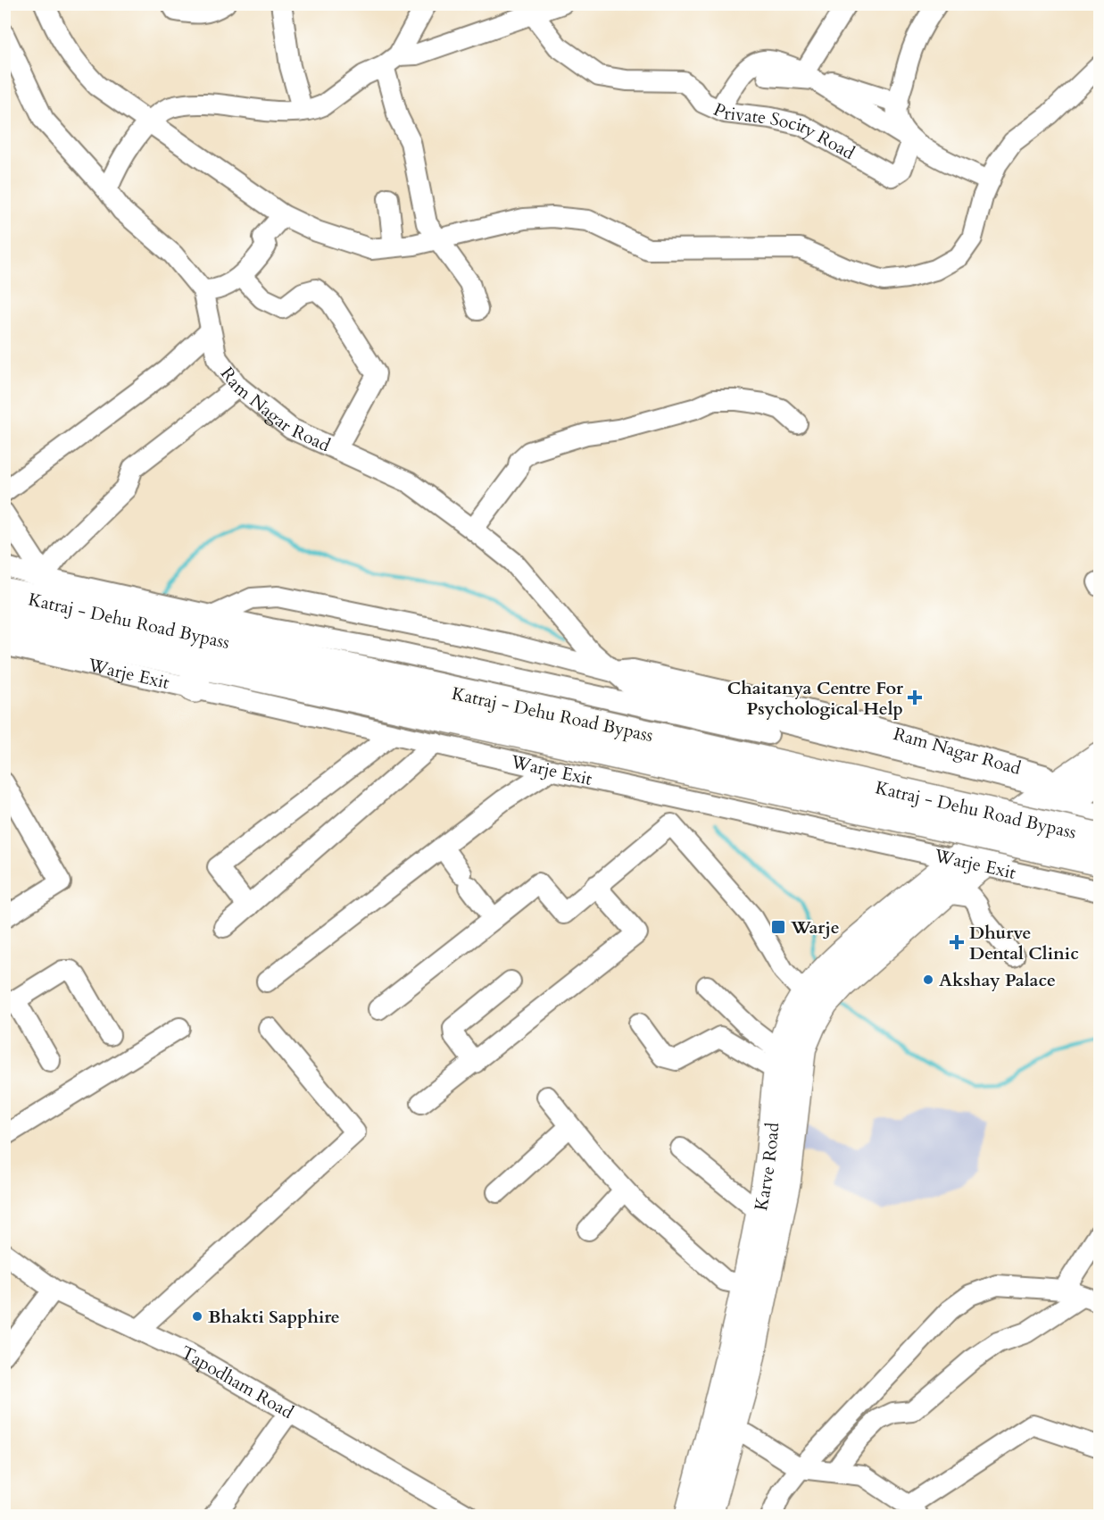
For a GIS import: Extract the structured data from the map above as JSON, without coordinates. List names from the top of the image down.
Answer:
{
  "streets": {
    "highway": ["Katraj - Dehu Road Bypass"],
    "main road": ["Karve Road"],
    "street": [
      "Private Socity Road",
      "Ram Nagar Road",
      "Warje Exit",
      "Tapodham Road"
    ]
  },
  "crossings": [
    ["Ram Nagar Road", "Warje Exit"],
    ["Katraj - Dehu Road Bypass", "Warje Exit"],
    ["Warje Exit", "Karve Road"]
  ],
  "places": {
    "health": ["Chaitanya Centre For Psychological Help", "Dhurve Dental Clinic"],
    "transit": ["Warje"],
    "other": ["Akshay Palace", "Bhakti Sapphire"]
  }
}
